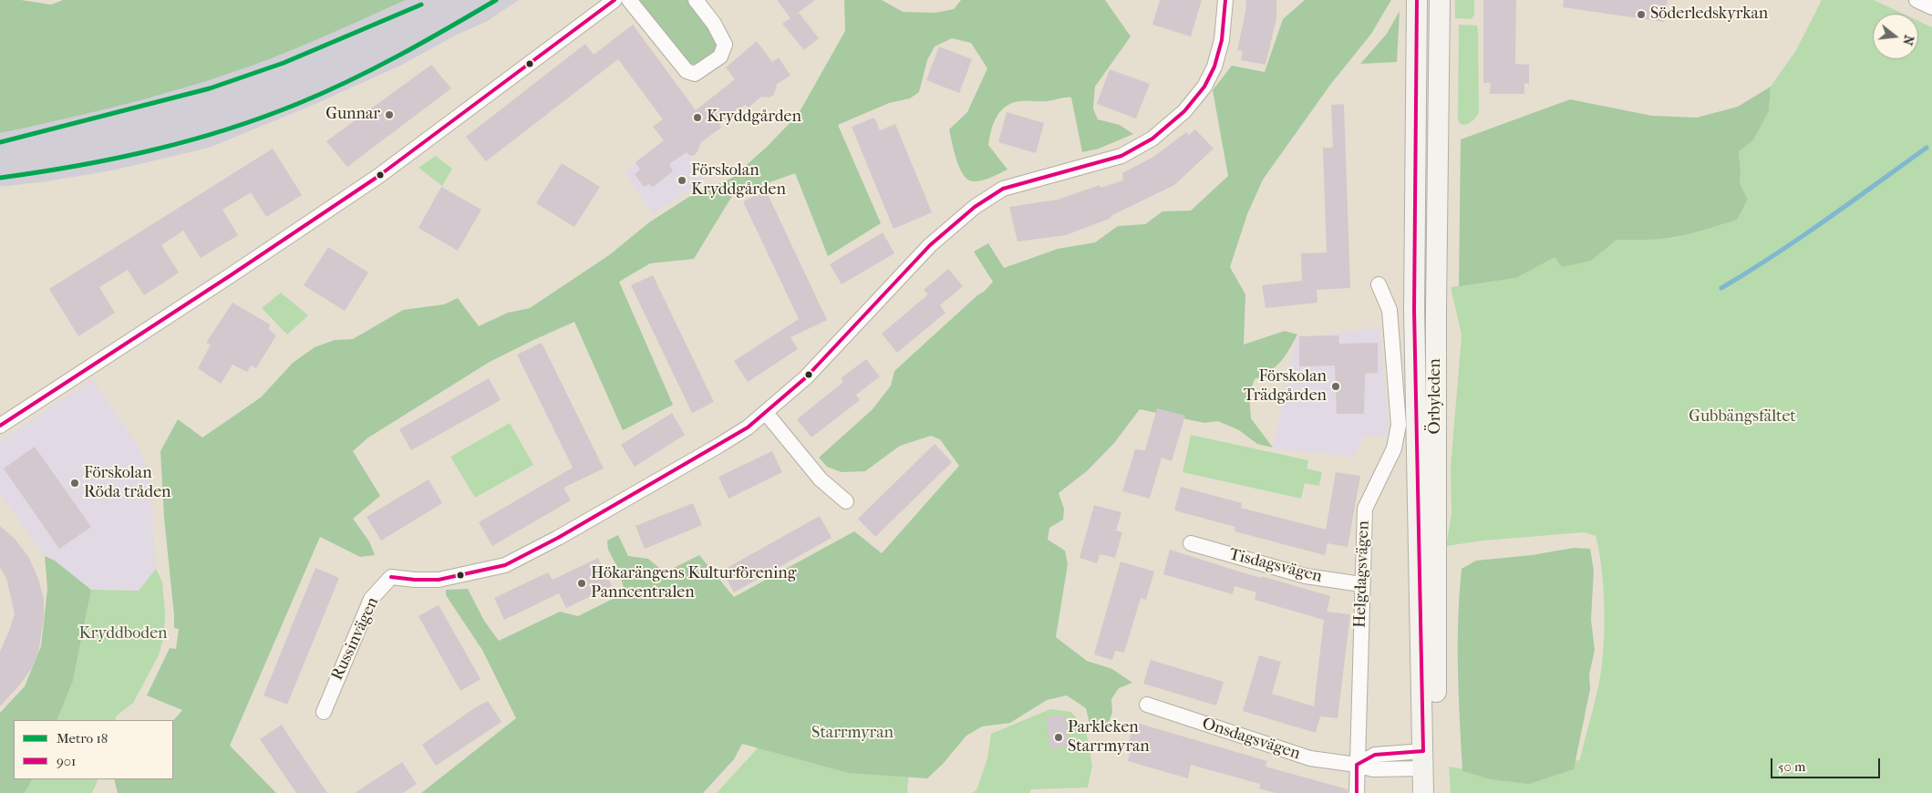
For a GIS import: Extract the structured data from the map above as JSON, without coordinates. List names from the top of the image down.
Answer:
{
  "streets": {
    "main road": ["Örbyleden"],
    "street": [
      "Tisdagsvägen",
      "Helgdagsvägen",
      "Russinvägen",
      "Onsdagsvägen"
    ]
  },
  "crossings": [
    ["Tisdagsvägen", "Helgdagsvägen"],
    ["Helgdagsvägen", "Onsdagsvägen"]
  ],
  "parks": ["Gubbängsfältet", "Kryddboden", "Starrmyran"],
  "places": [
    "Söderledskyrkan",
    "Gunnar",
    "Kryddgården",
    "Förskolan Kryddgården",
    "Förskolan Trädgården",
    "Förskolan Röda tråden",
    "Hökarängens Kulturförening Panncentralen",
    "Parkleken Starrmyran"
  ],
  "lines": ["metro line 18", "transit line 901"],
  "legend": ["Metro 18", "901"],
  "scale_bar": "50 m",
  "north": "right"
}
